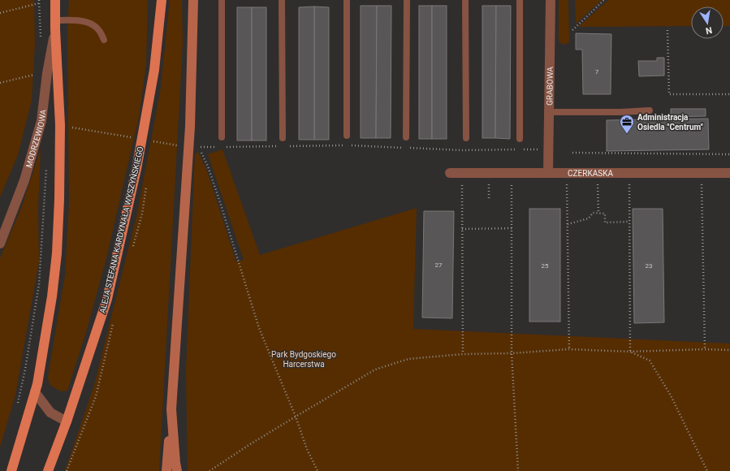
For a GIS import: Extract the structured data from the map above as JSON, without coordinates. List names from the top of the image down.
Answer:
{
  "streets": {
    "main road": ["ALEJA STEFANA KARDYNAŁA WYSZYŃSKIEGO"],
    "street": ["GRABOWA", "MODRZEWIOWA", "CZERKASKA"]
  },
  "crossings": [
    ["GRABOWA", "CZERKASKA"]
  ],
  "parks": ["Park Bydgoskiego Harcerstwa"],
  "places": {
    "office": ["Administracja Osiedla \"Centrum\""]
  },
  "house_numbers": [
    "7",
    "27",
    "25",
    "23"
  ],
  "north": "bottom"
}
